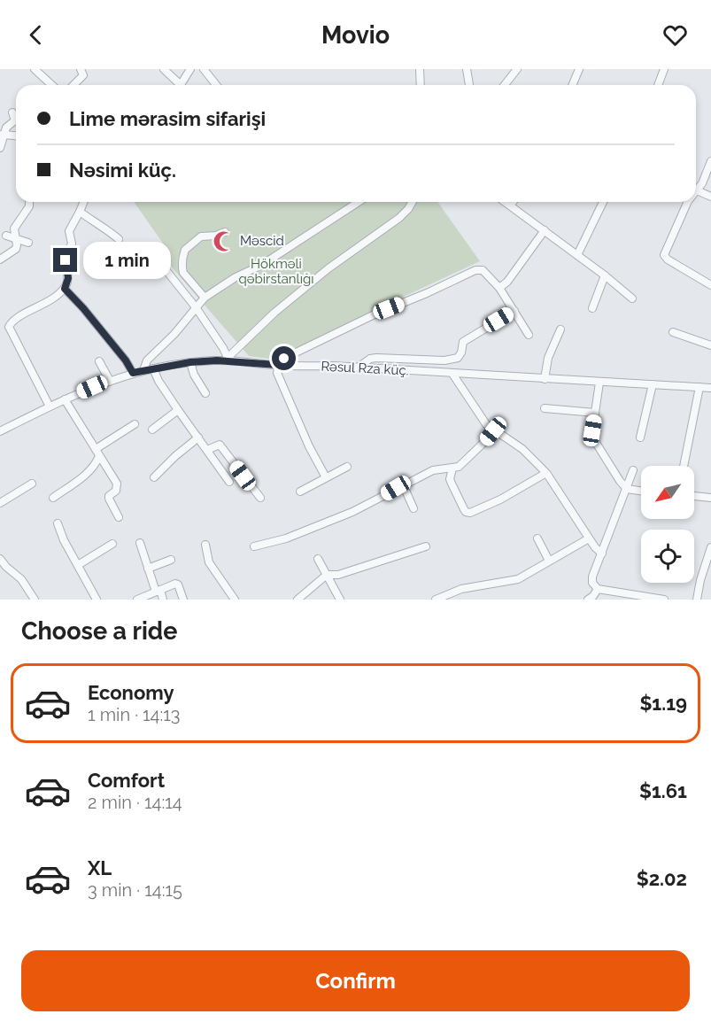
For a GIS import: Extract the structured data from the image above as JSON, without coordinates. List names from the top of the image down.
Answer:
{
  "streets": {
    "street": ["Rəsul Rza küç."]
  },
  "parks": ["Hökməli qəbirstanlığı"],
  "places": {
    "mosque": ["Məscid"]
  },
  "north": "bottom left",
  "page": {
    "header": "Movio",
    "banner": ["Lime mərasim sifarişi", "Nəsimi küç."],
    "bubble": "1 min",
    "heading": "Choose a ride",
    "list": [
      {
        "name": "Economy",
        "note": "1 min · 14:13",
        "value": "$1.19"
      },
      {
        "name": "Comfort",
        "note": "2 min · 14:14",
        "value": "$1.61"
      },
      {
        "name": "XL",
        "note": "3 min · 14:15",
        "value": "$2.02"
      }
    ],
    "buttons": "Confirm"
  }
}
